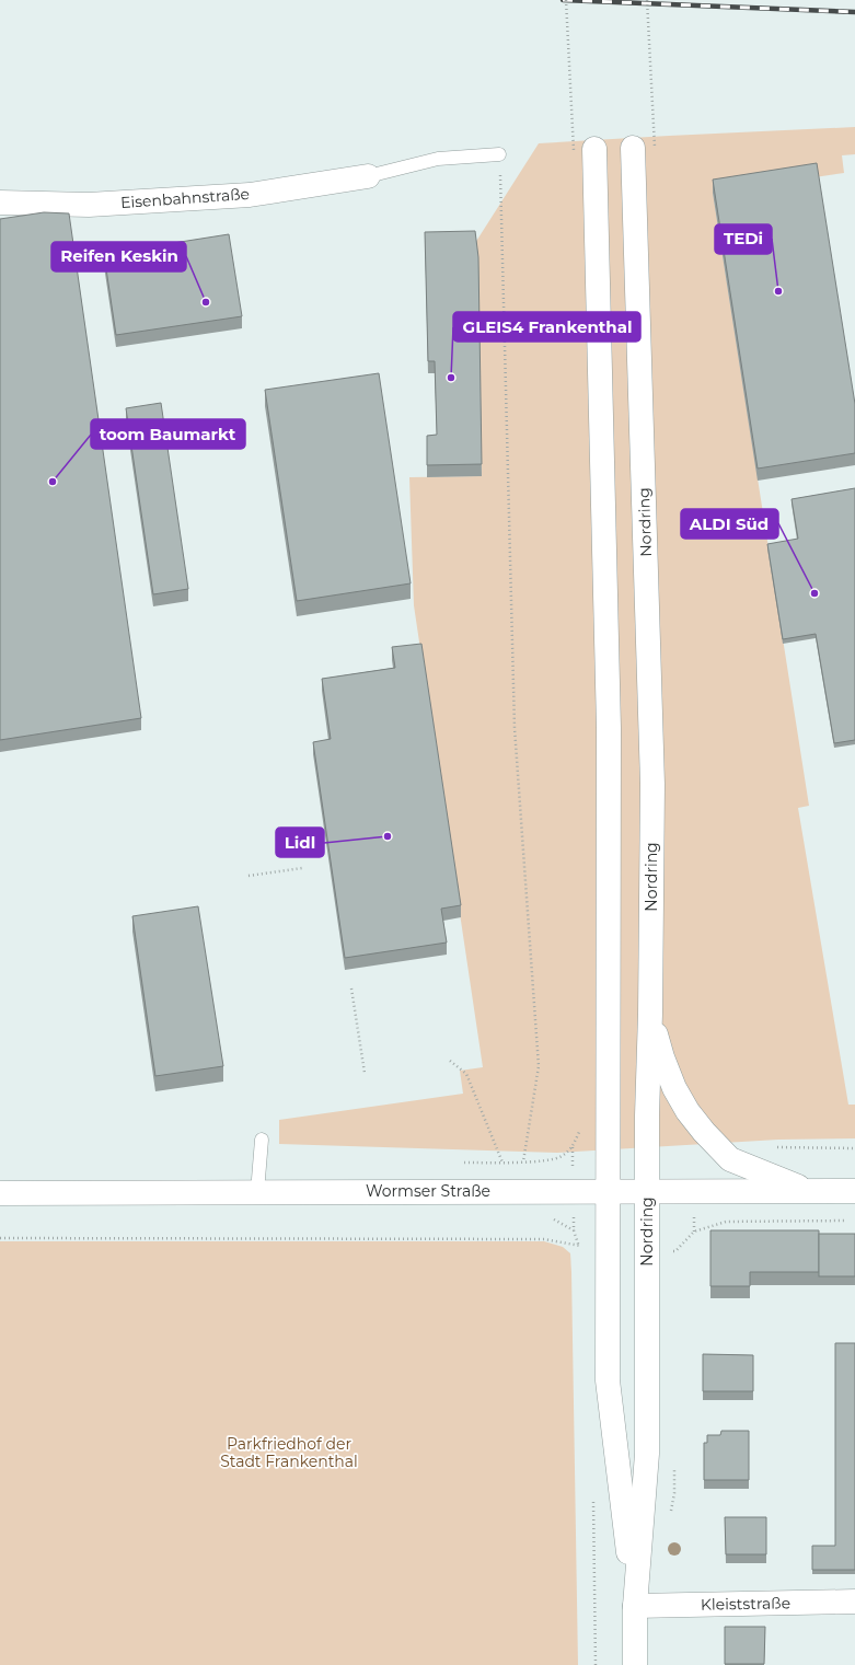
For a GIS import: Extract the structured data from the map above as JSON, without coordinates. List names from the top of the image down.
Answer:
{
  "streets": {
    "main road": [
      "Eisenbahnstraße",
      "Nordring",
      "Wormser Straße",
      "Kleiststraße"
    ]
  },
  "crossings": [
    ["Nordring", "Wormser Straße"],
    ["Nordring", "Kleiststraße"]
  ],
  "parks": ["Parkfriedhof der Stadt Frankenthal"],
  "places": [
    "TEDi",
    "Reifen Keskin",
    "GLEIS4 Frankenthal",
    "toom Baumarkt",
    "ALDI Süd",
    "Lidl"
  ]
}
